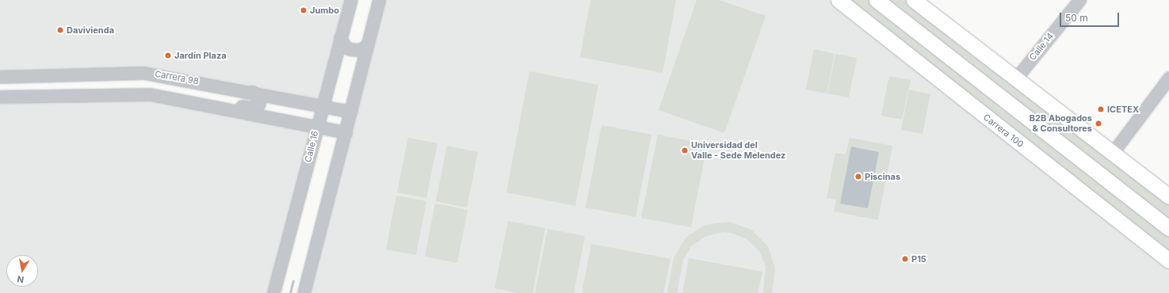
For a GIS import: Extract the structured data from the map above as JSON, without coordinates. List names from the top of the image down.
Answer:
{
  "streets": {
    "main road": ["Carrera 100"],
    "street": ["Calle 14", "Carrera 98", "Calle 16"]
  },
  "crossings": [
    ["Carrera 98", "Calle 16"]
  ],
  "places": [
    "Jumbo",
    "Davivienda",
    "Jardín Plaza",
    "ICETEX",
    "B2B Abogados & Consultores",
    "Universidad del Valle - Sede Melendez",
    "Piscinas",
    "P15"
  ],
  "scale_bar": "50 m",
  "north": "bottom"
}
